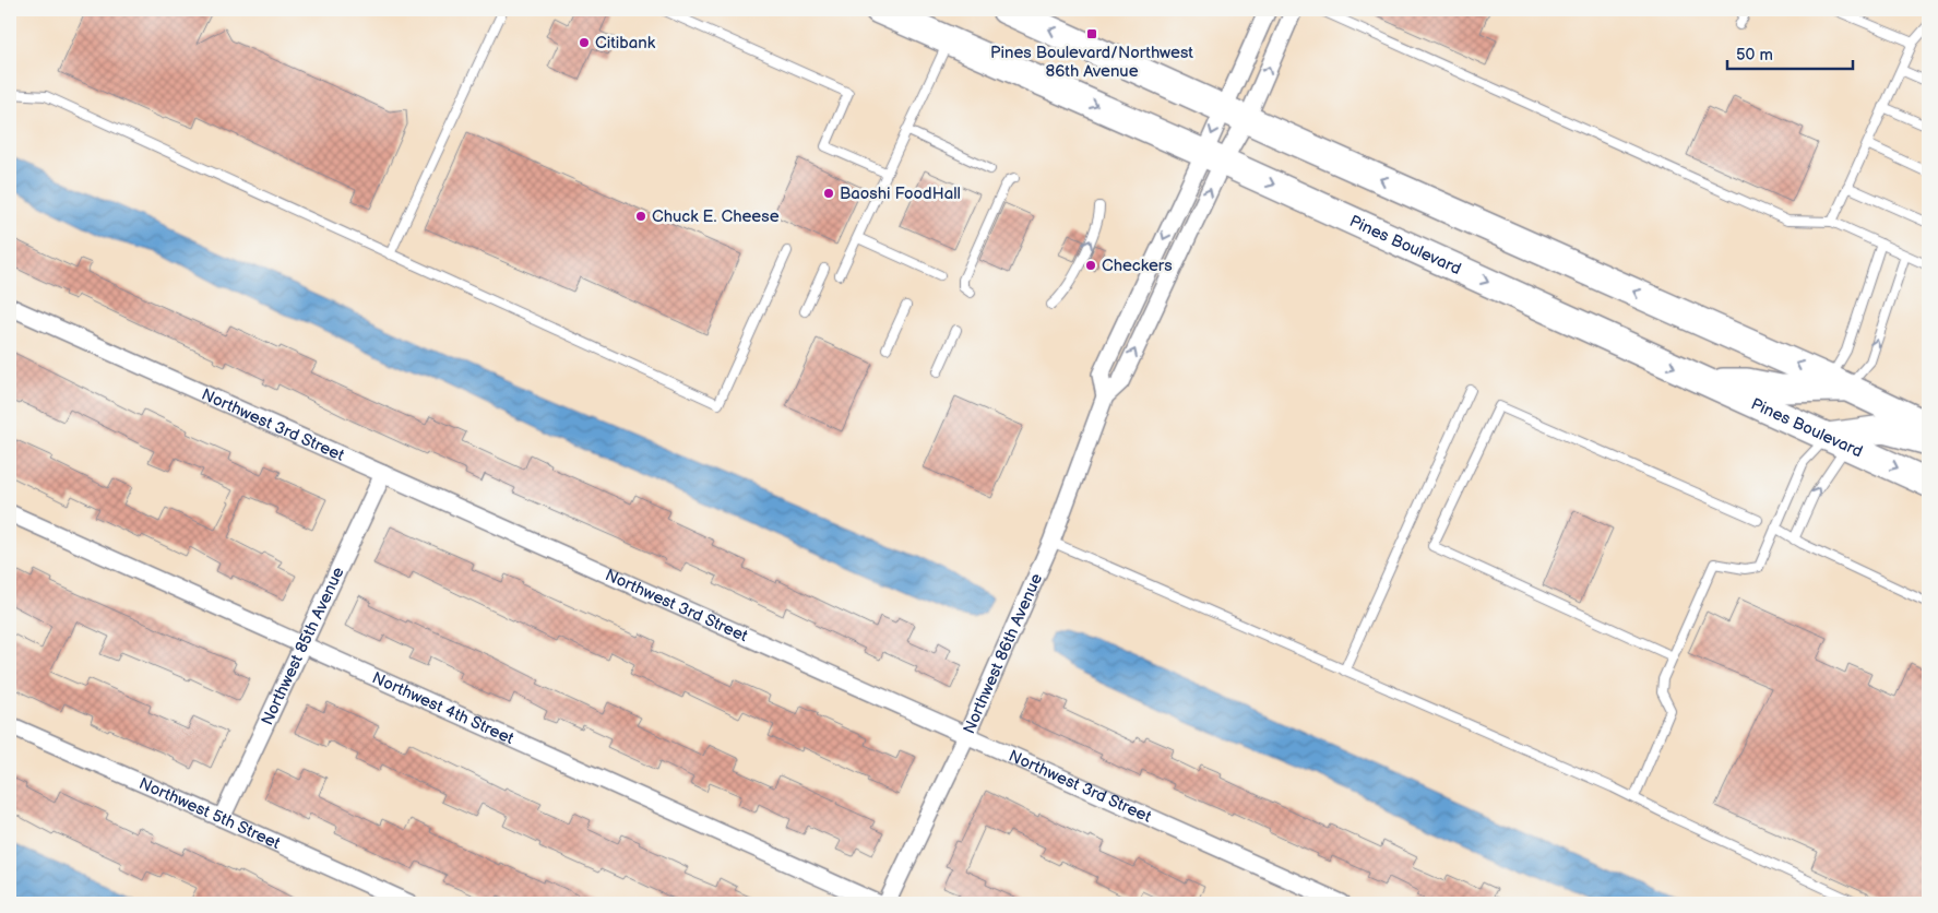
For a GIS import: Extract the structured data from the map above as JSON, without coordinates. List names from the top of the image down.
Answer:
{
  "streets": {
    "highway": ["Pines Boulevard"],
    "street": [
      "Northwest 3rd Street",
      "Northwest 85th Avenue",
      "Northwest 86th Avenue",
      "Northwest 4th Street",
      "Northwest 5th Street"
    ]
  },
  "crossings": [
    ["Pines Boulevard", "Northwest 86th Avenue"],
    ["Northwest 3rd Street", "Northwest 85th Avenue"],
    ["Northwest 3rd Street", "Northwest 86th Avenue"],
    ["Northwest 85th Avenue", "Northwest 4th Street"],
    ["Northwest 85th Avenue", "Northwest 5th Street"]
  ],
  "places": {
    "transit": ["Pines Boulevard/Northwest 86th Avenue"],
    "other": [
      "Citibank",
      "Baoshi FoodHall",
      "Chuck E. Cheese",
      "Checkers"
    ]
  },
  "scale_bar": "50 m"
}
